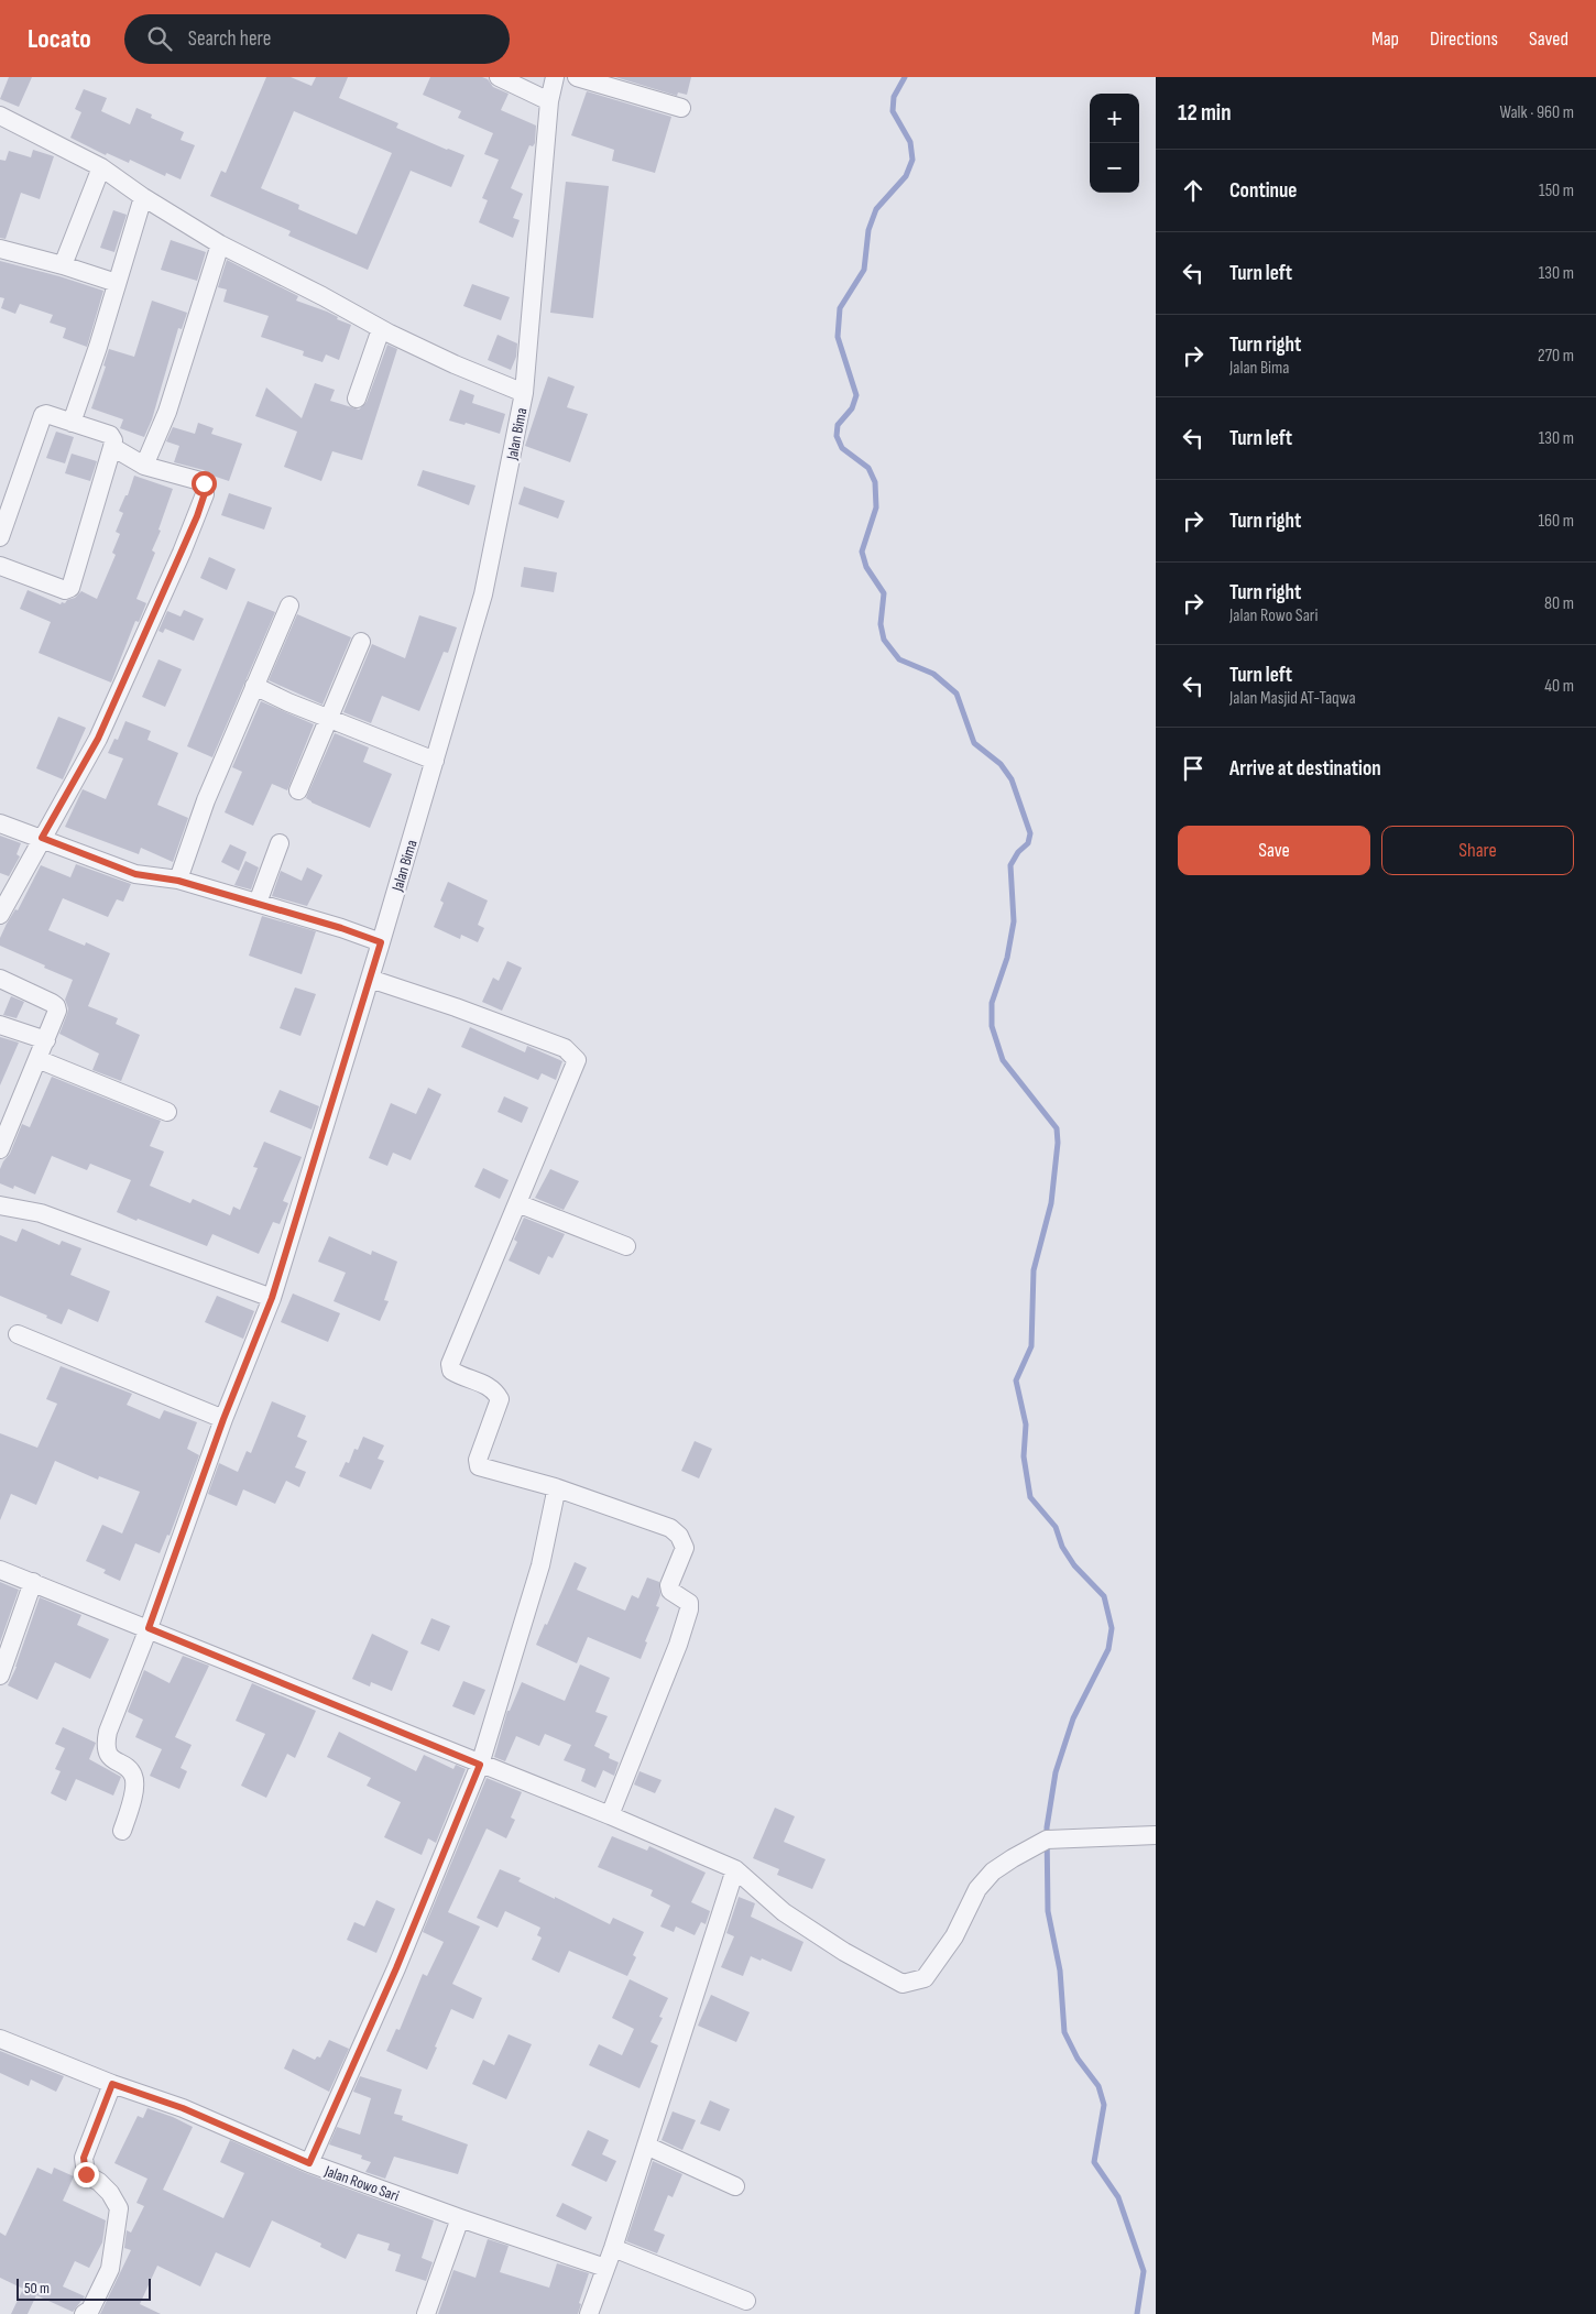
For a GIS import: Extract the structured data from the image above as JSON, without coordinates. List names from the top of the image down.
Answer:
{
  "streets": {
    "street": ["Jalan Bima", "Jalan Rowo Sari"]
  },
  "scale_bar": "50 m",
  "page": {
    "header": "Locato",
    "search": "Search here",
    "nav": ["Map", "Directions", "Saved"],
    "heading": ["12 min", "Walk · 960 m"],
    "map_buttons": ["+", "−"],
    "list": [
      ["Continue", "150 m"],
      ["Turn left", "130 m"],
      ["Turn right", "Jalan Bima", "270 m"],
      ["Turn left", "130 m"],
      ["Turn right", "160 m"],
      ["Turn right", "Jalan Rowo Sari", "80 m"],
      ["Turn left", "Jalan Masjid AT-Taqwa", "40 m"],
      "Arrive at destination"
    ],
    "buttons": ["Save", "Share"],
    "scale": "50 m"
  }
}
